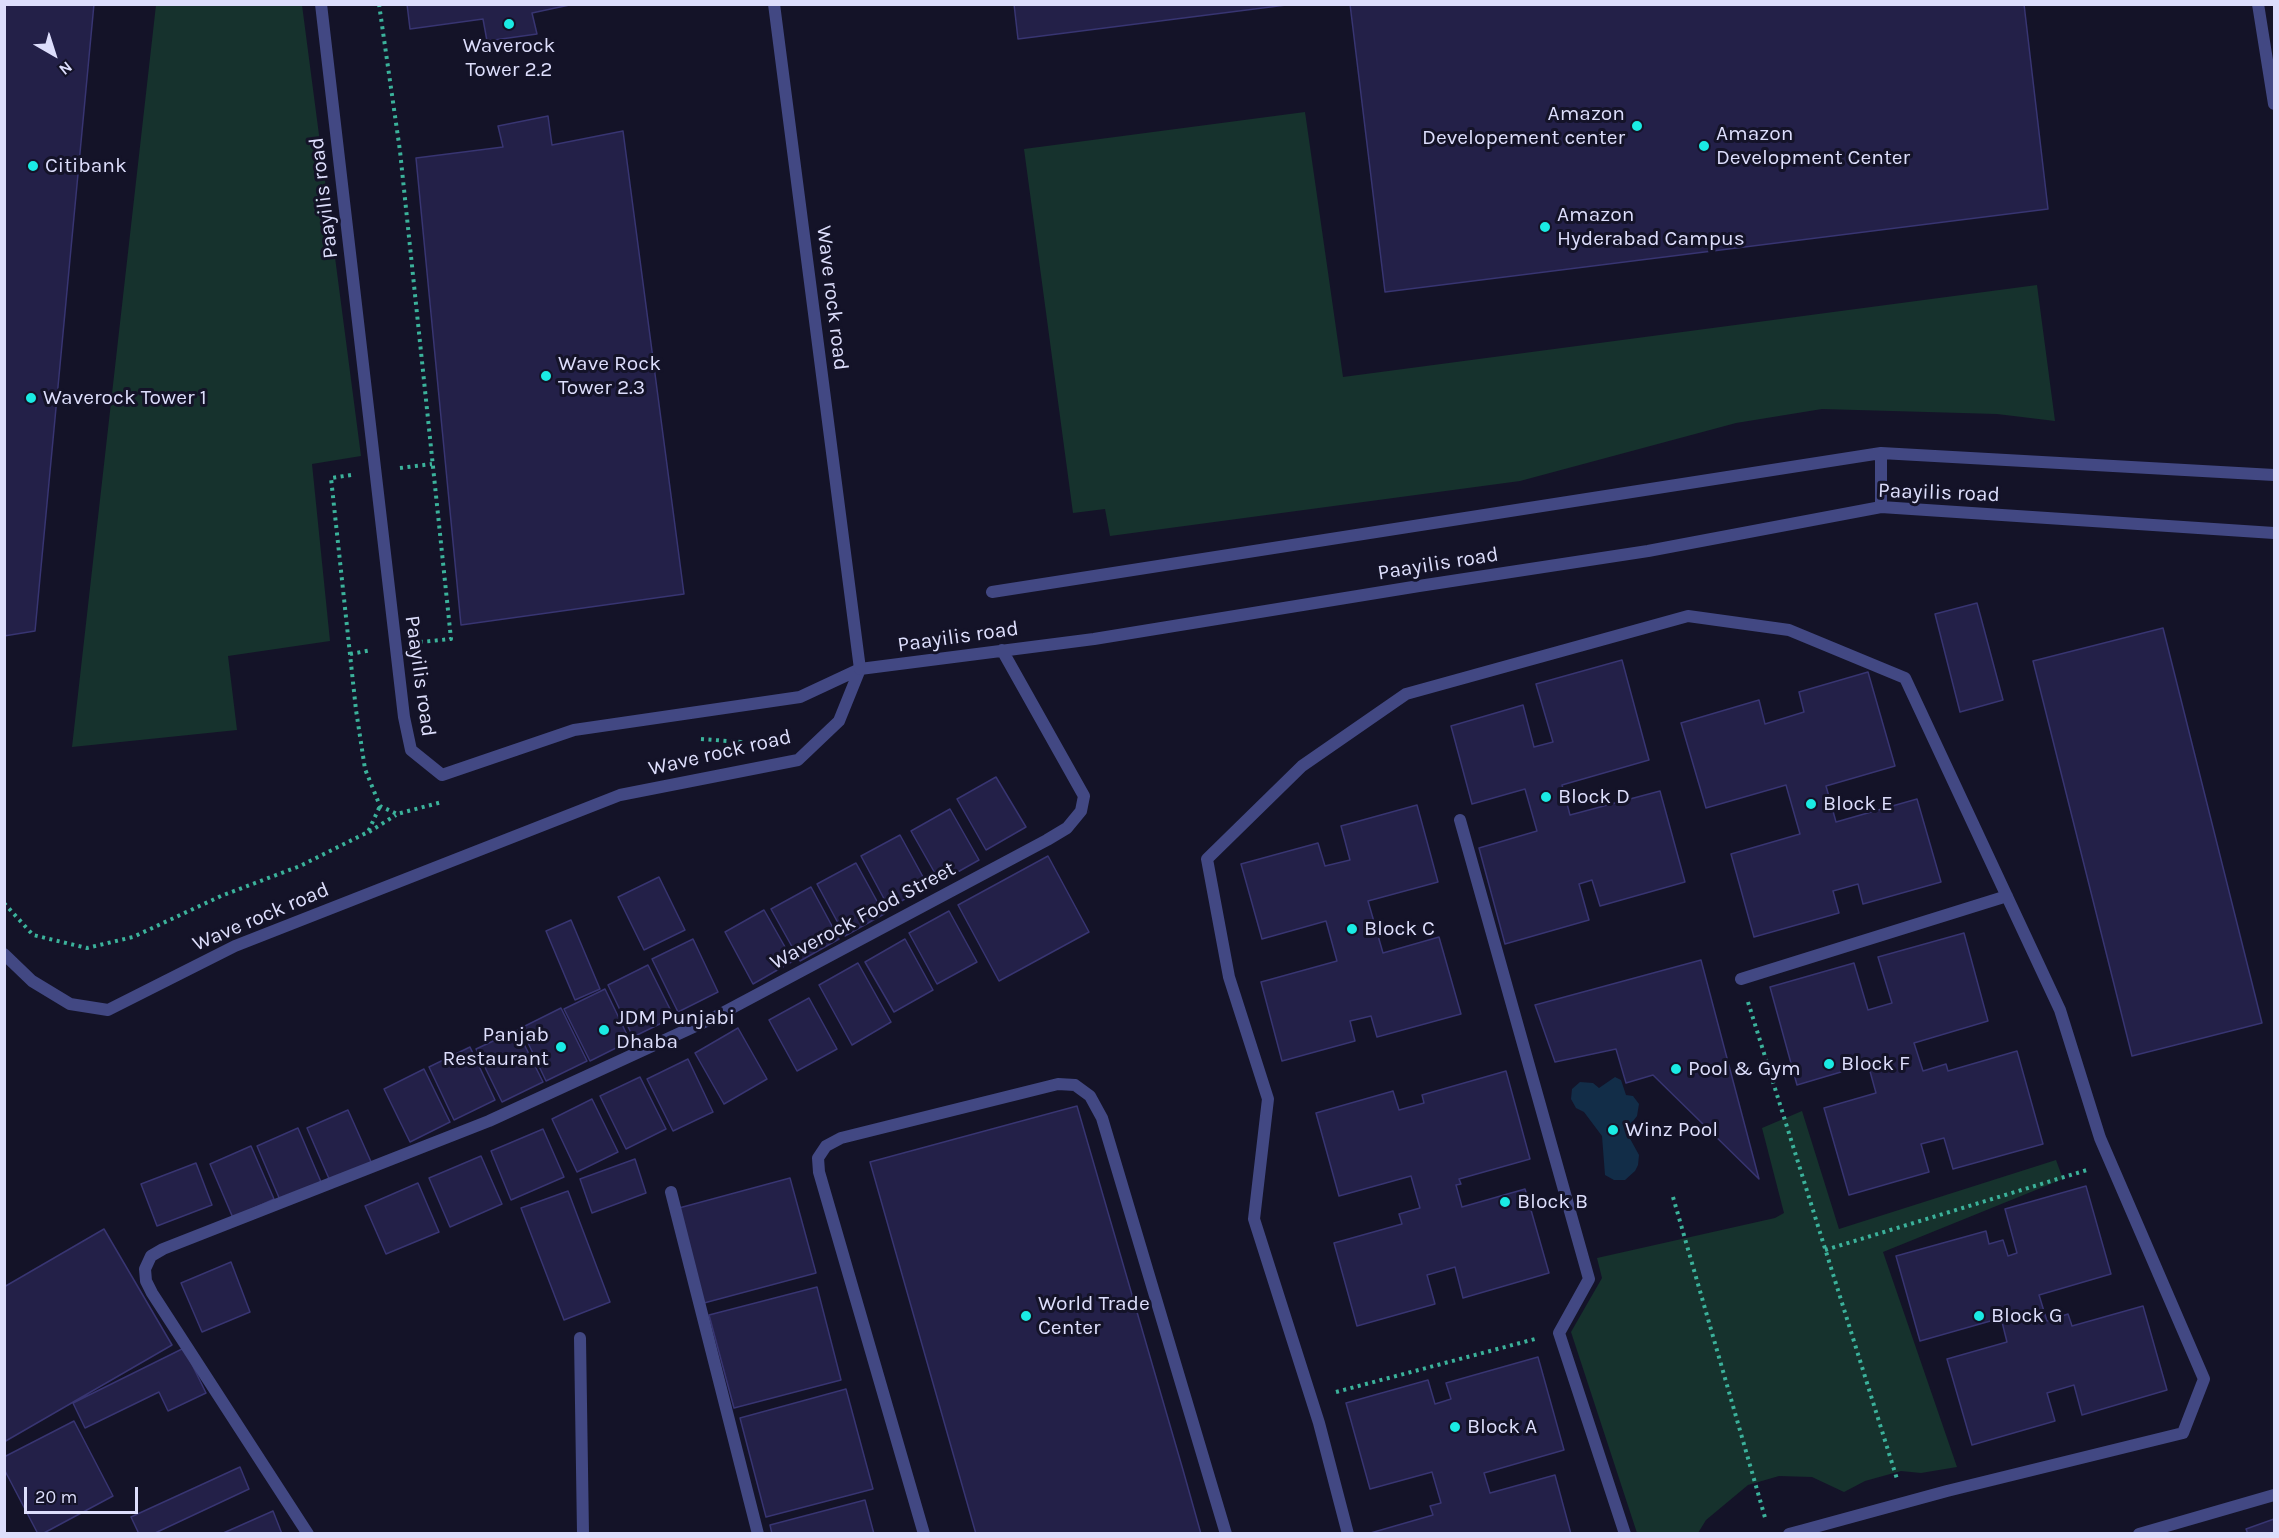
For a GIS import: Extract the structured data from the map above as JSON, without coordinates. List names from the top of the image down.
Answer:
{
  "streets": {
    "street": ["Paayilis road", "Wave rock road", "Waverock Food Street"]
  },
  "crossings": [
    ["Paayilis road", "Wave rock road"],
    ["Paayilis road", "Waverock Food Street"]
  ],
  "places": [
    "Waverock Tower 2.2",
    "Amazon Developement center",
    "Amazon Development Center",
    "Citibank",
    "Amazon Hyderabad Campus",
    "Wave Rock Tower 2.3",
    "Waverock Tower 1",
    "Block D",
    "Block E",
    "Block C",
    "JDM Punjabi Dhaba",
    "Panjab Restaurant",
    "Block F",
    "Pool & Gym",
    "Winz Pool",
    "Block B",
    "World Trade Center",
    "Block G",
    "Block A"
  ],
  "scale_bar": "20 m",
  "north": "bottom right"
}
